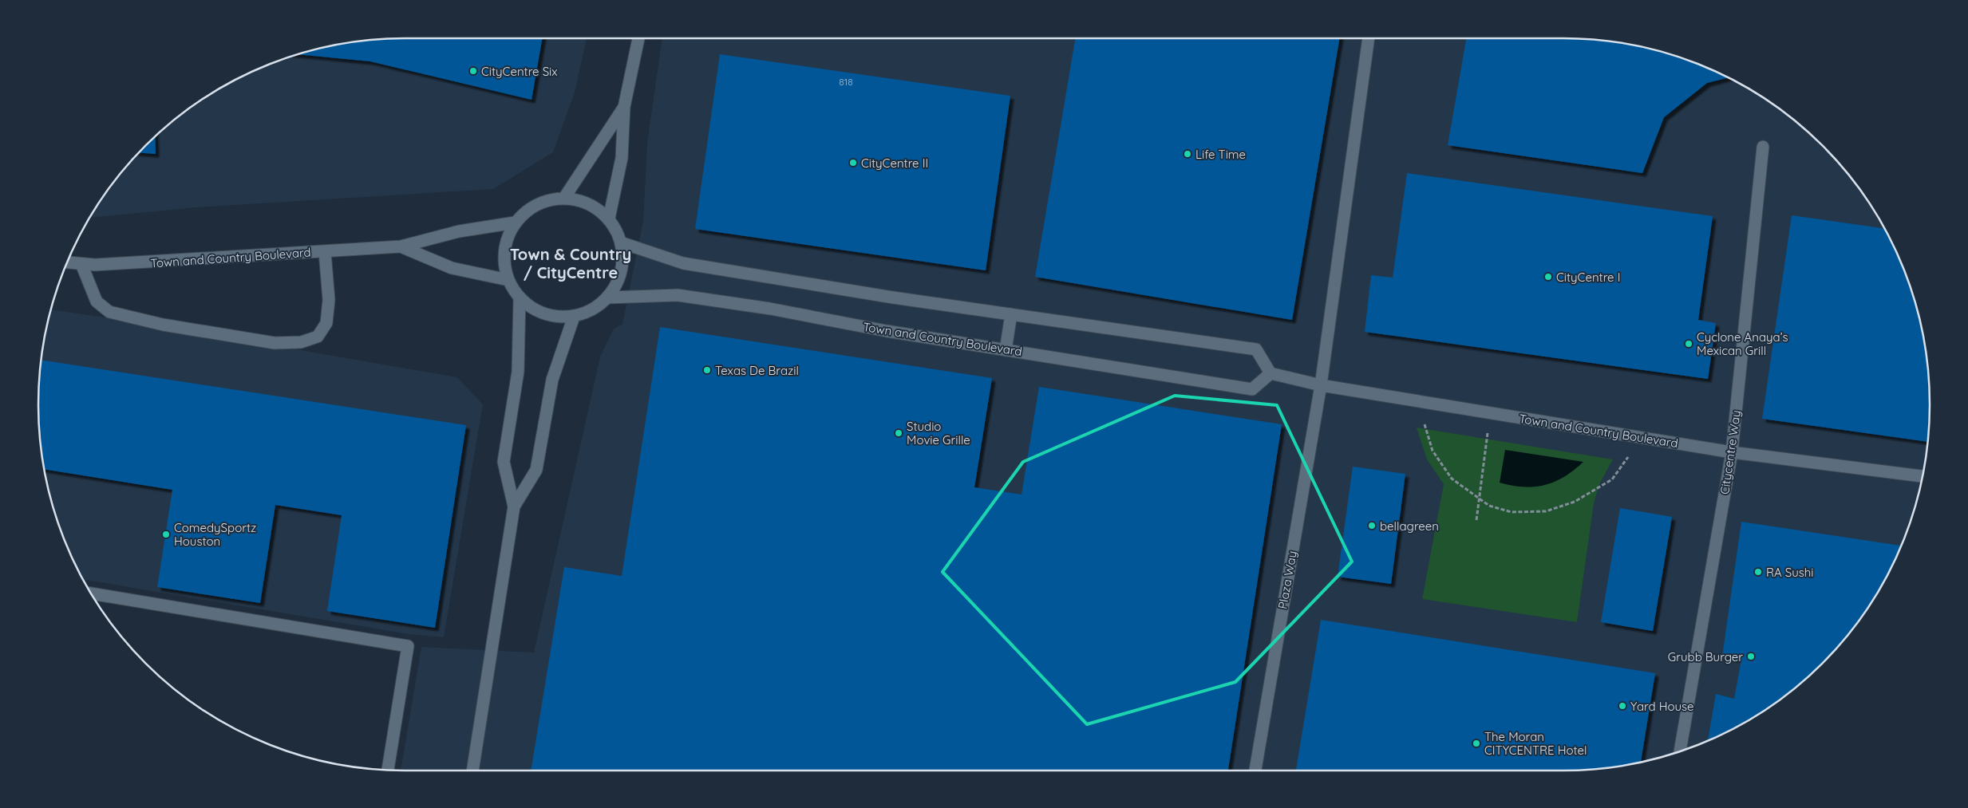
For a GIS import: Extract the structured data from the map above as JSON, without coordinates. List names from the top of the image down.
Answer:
{
  "streets": {
    "street": ["Town and Country Boulevard", "Citycentre Way", "Plaza Way"]
  },
  "crossings": [
    ["Town and Country Boulevard", "Citycentre Way"],
    ["Town and Country Boulevard", "Plaza Way"]
  ],
  "districts": ["Town & Country / CityCentre"],
  "places": [
    "CityCentre Six",
    "Life Time",
    "CityCentre II",
    "CityCentre I",
    "Cyclone Anaya’s Mexican Grill",
    "Texas De Brazil",
    "Studio Movie Grille",
    "bellagreen",
    "ComedySportz Houston",
    "RA Sushi",
    "Grubb Burger",
    "Yard House",
    "The Moran CITYCENTRE Hotel"
  ],
  "house_numbers": ["818"]
}
